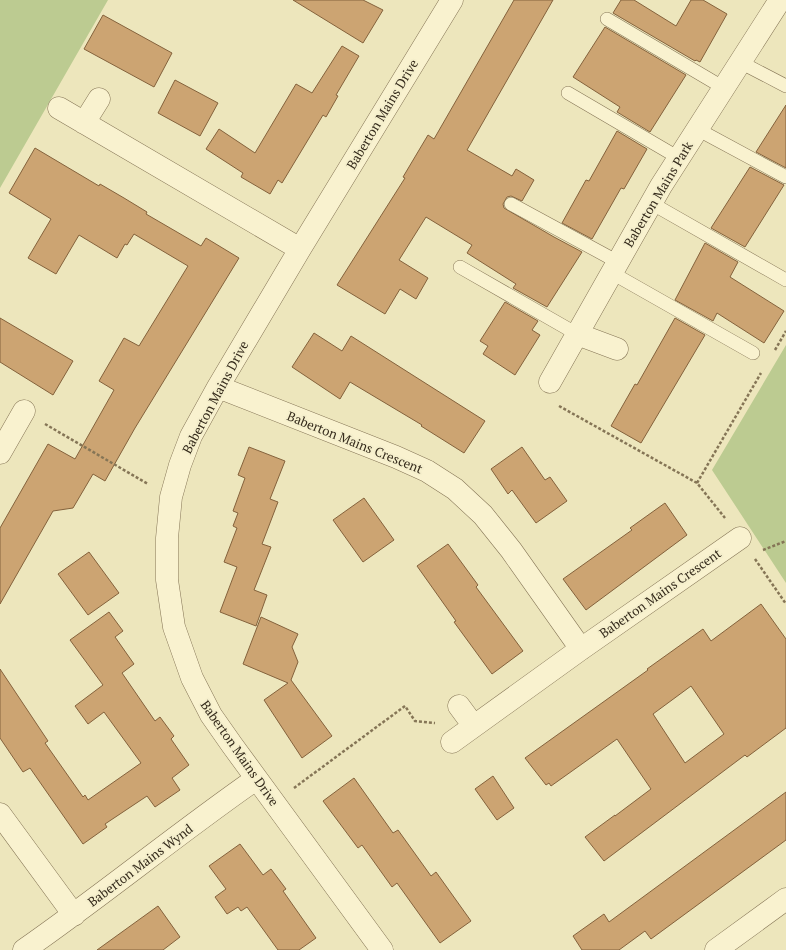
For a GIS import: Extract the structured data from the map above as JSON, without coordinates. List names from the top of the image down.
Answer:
{
  "streets": {
    "street": [
      "Baberton Mains Drive",
      "Baberton Mains Park",
      "Baberton Mains Crescent",
      "Baberton Mains Wynd"
    ]
  },
  "crossings": [
    ["Baberton Mains Drive", "Baberton Mains Crescent"],
    ["Baberton Mains Drive", "Baberton Mains Wynd"]
  ]
}
